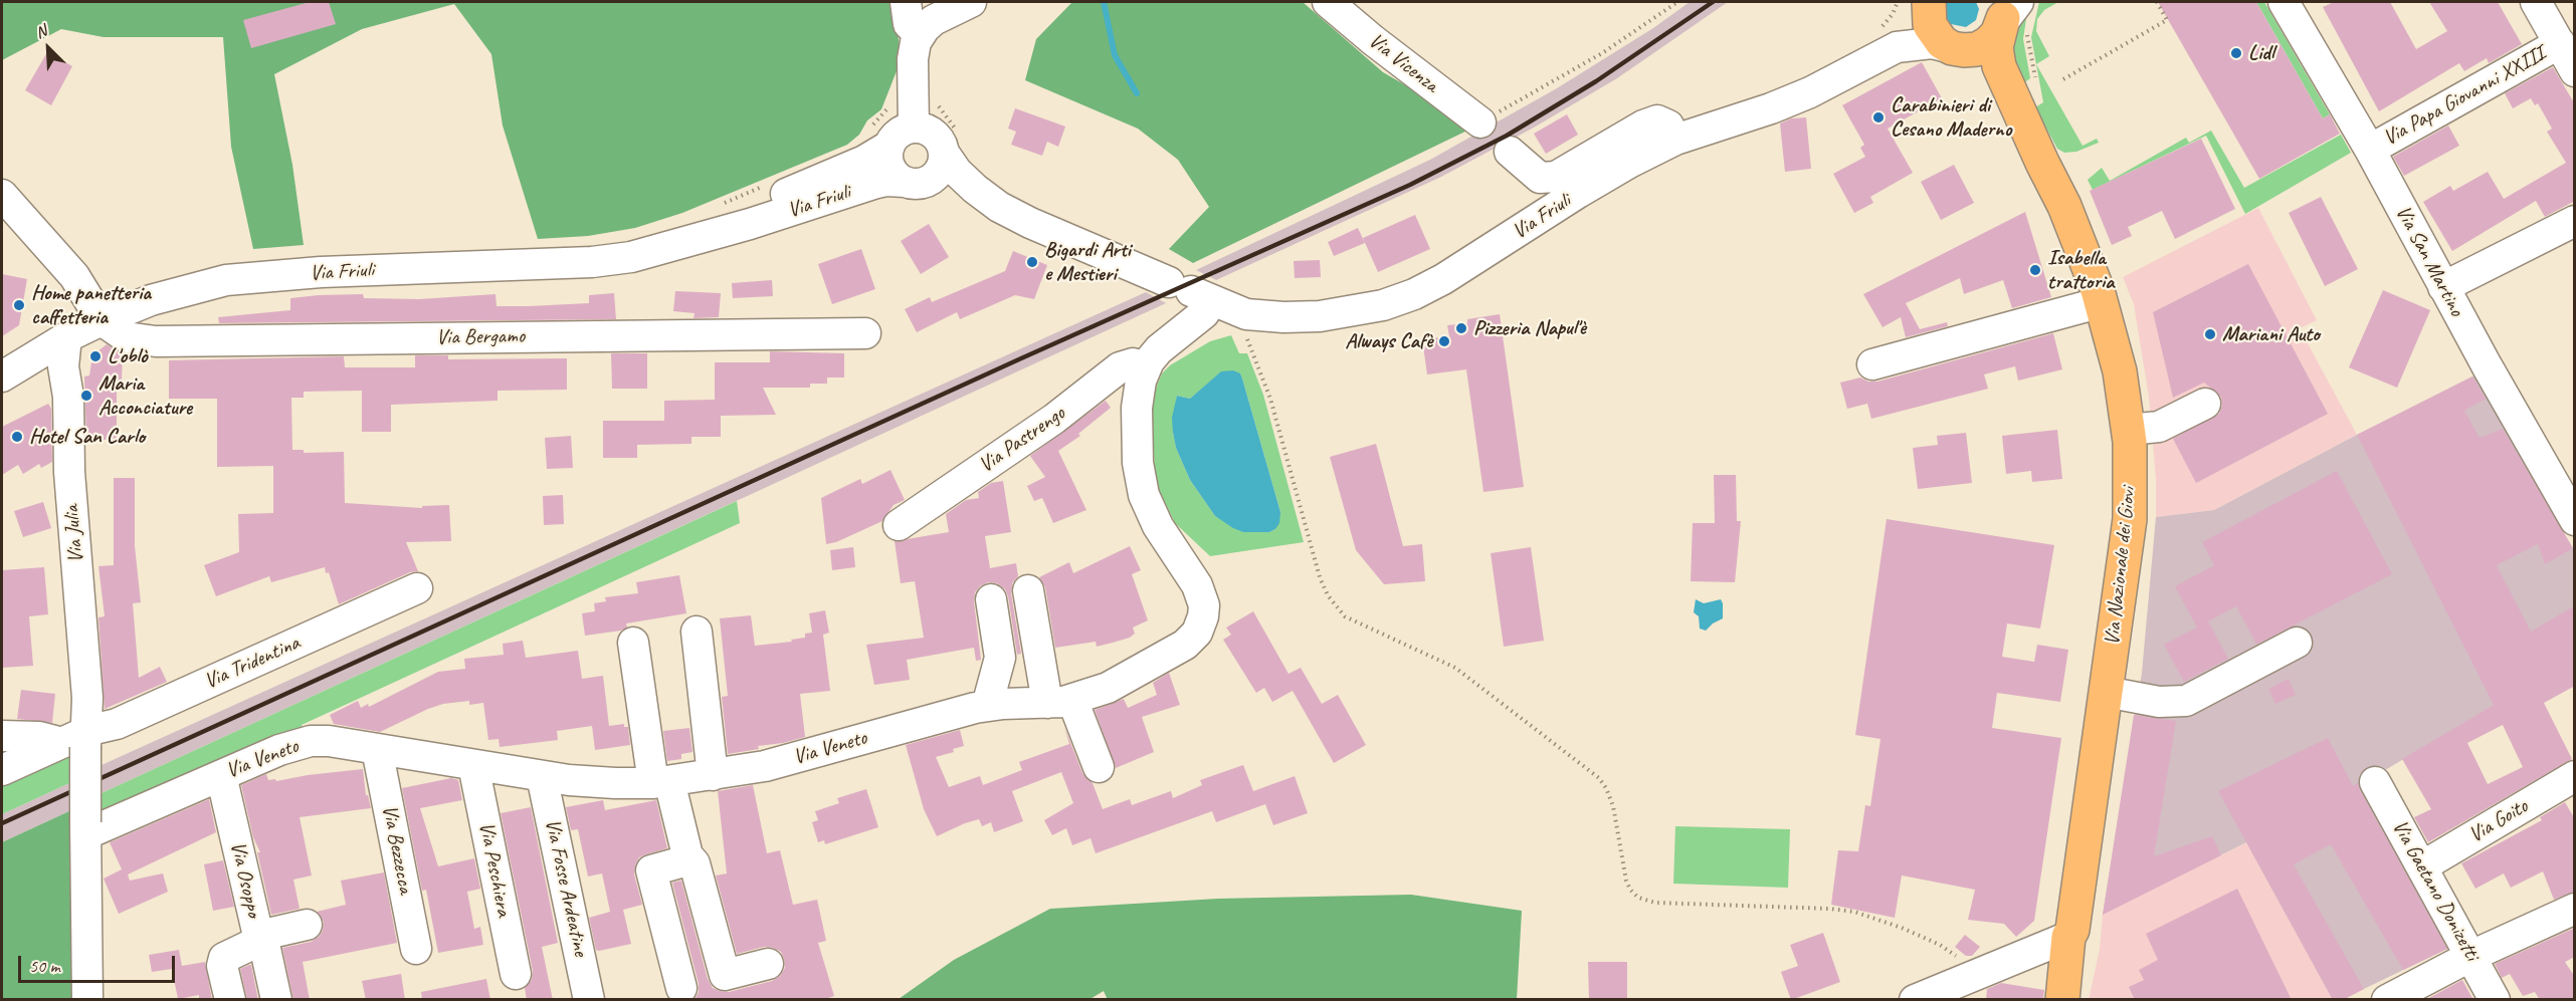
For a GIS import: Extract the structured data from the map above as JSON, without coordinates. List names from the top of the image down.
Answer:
{
  "streets": {
    "main road": ["Via Nazionale dei Giovi"],
    "street": [
      "Via Vicenza",
      "Via Papa Giovanni XXIII",
      "Via Friuli",
      "Via San Martino",
      "Via Bergamo",
      "Via Pastrengo",
      "Via Julia",
      "Via Tridentina",
      "Via Veneto",
      "Via Goito",
      "Via Bezzecca",
      "Via Peschiera",
      "Via Osoppo",
      "Via Fosse Ardeatine",
      "Via Gaetano Donizetti"
    ]
  },
  "crossings": [
    ["Via Papa Giovanni XXIII", "Via San Martino"],
    ["Via Friuli", "Via Bergamo"],
    ["Via Friuli", "Via Julia"],
    ["Via Friuli", "Via Nazionale dei Giovi"],
    ["Via Friuli", "Via Veneto"],
    ["Via Pastrengo", "Via Veneto"],
    ["Via Julia", "Via Tridentina"],
    ["Via Julia", "Via Veneto"],
    ["Via Veneto", "Via Bezzecca"],
    ["Via Veneto", "Via Peschiera"],
    ["Via Veneto", "Via Osoppo"],
    ["Via Veneto", "Via Fosse Ardeatine"],
    ["Via Goito", "Via Gaetano Donizetti"]
  ],
  "places": [
    "Lidl",
    "Carabinieri di Cesano Maderno",
    "Bigardi Arti e Mestieri",
    "Isabella trattoria",
    "Home panetteria caffetteria",
    "Pizzeria Napul'è",
    "Mariani Auto",
    "Always Cafè",
    "L'oblò",
    "Maria Acconciature",
    "Hotel San Carlo"
  ],
  "scale_bar": "50 m",
  "north": "top left"
}
